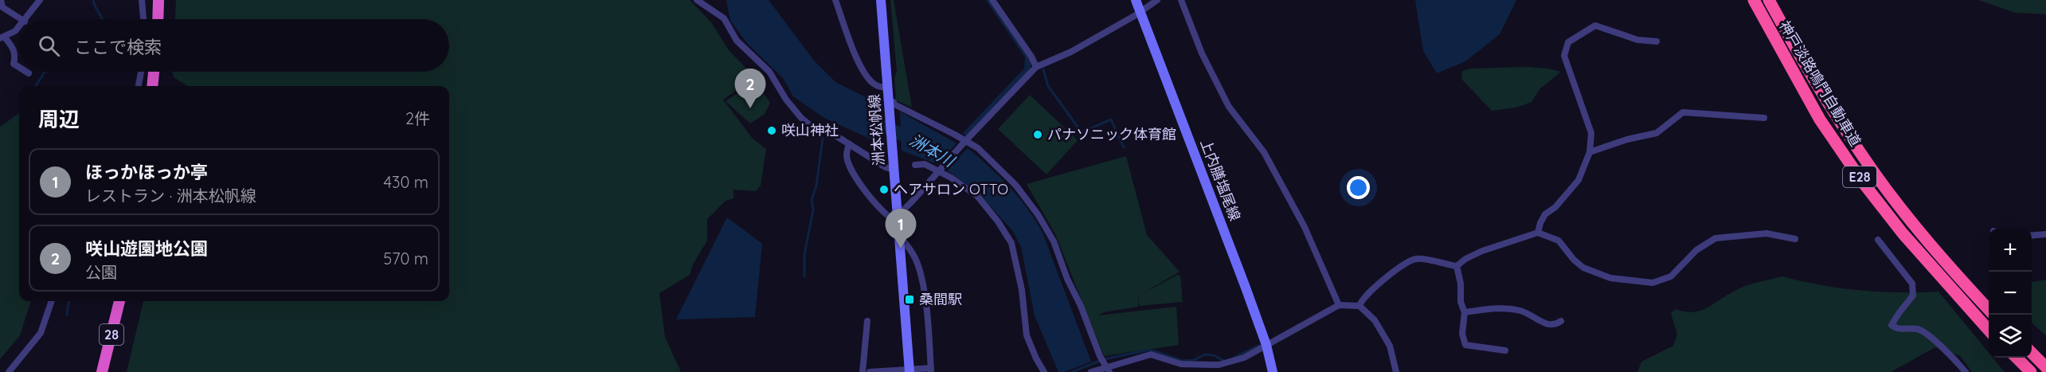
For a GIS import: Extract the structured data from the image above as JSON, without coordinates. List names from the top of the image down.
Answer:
{
  "streets": {
    "highway": ["神戸淡路鳴門自動車道", "E28", "28"],
    "main road": ["洲本松帆線", "上内膳塩尾線"]
  },
  "water": ["洲本川"],
  "places": {
    "other": ["咲山神社", "パナソニック体育館", "ヘアサロン OTTO"],
    "transit": ["桑間駅"]
  },
  "page": {
    "search": "ここで検索",
    "pins": ["2", "1"],
    "heading": ["周辺", "2件"],
    "list": [
      {
        "mark": "1",
        "name": "ほっかほっか亭",
        "note": "レストラン · 洲本松帆線",
        "value": "430 m"
      },
      {
        "mark": "2",
        "name": "咲山遊園地公園",
        "note": "公園",
        "value": "570 m"
      }
    ],
    "map_buttons": ["+", "−"]
  }
}
